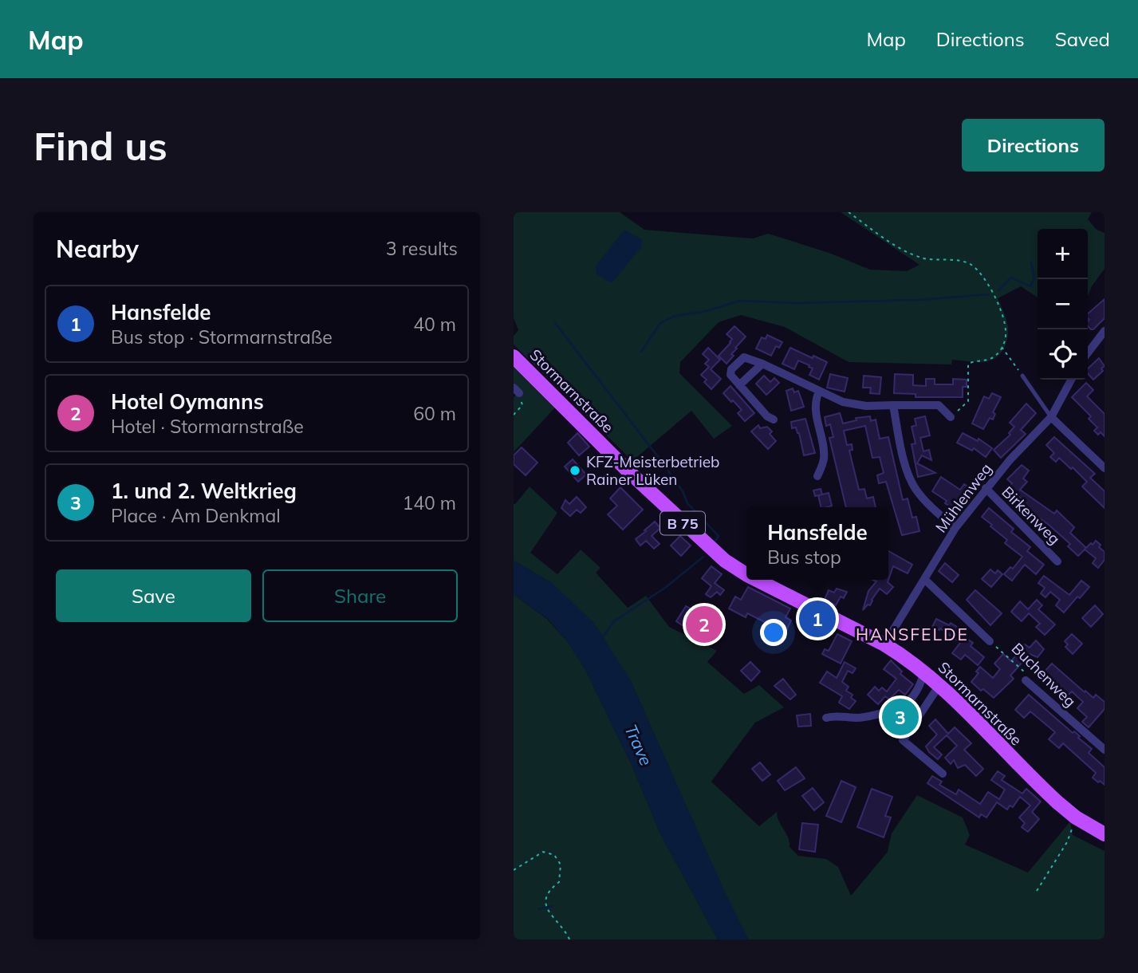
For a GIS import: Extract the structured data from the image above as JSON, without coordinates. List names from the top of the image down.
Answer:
{
  "streets": {
    "main road": ["Stormarnstraße", "B 75"],
    "street": ["Mühlenweg", "Birkenweg", "Buchenweg"]
  },
  "crossings": [
    ["Stormarnstraße", "Mühlenweg"],
    ["Mühlenweg", "Birkenweg"]
  ],
  "districts": ["HANSFELDE"],
  "water": ["Trave"],
  "places": ["KFZ-Meisterbetrieb Rainer Lüken"],
  "page": {
    "header": "Map",
    "nav": ["Map", "Directions", "Saved"],
    "buttons": [
      "Directions",
      ["Save", "Share"]
    ],
    "title": "Find us",
    "heading": ["Nearby", "3 results"],
    "map_buttons": ["+", "−"],
    "list": [
      {
        "mark": "1",
        "name": "Hansfelde",
        "note": "Bus stop · Stormarnstraße",
        "value": "40 m"
      },
      {
        "mark": "2",
        "name": "Hotel Oymanns",
        "note": "Hotel · Stormarnstraße",
        "value": "60 m"
      },
      {
        "mark": "3",
        "name": "1. und 2. Weltkrieg",
        "note": "Place · Am Denkmal",
        "value": "140 m"
      }
    ],
    "popup": ["Hansfelde", "Bus stop"],
    "pins": ["1", "2", "3"]
  }
}
